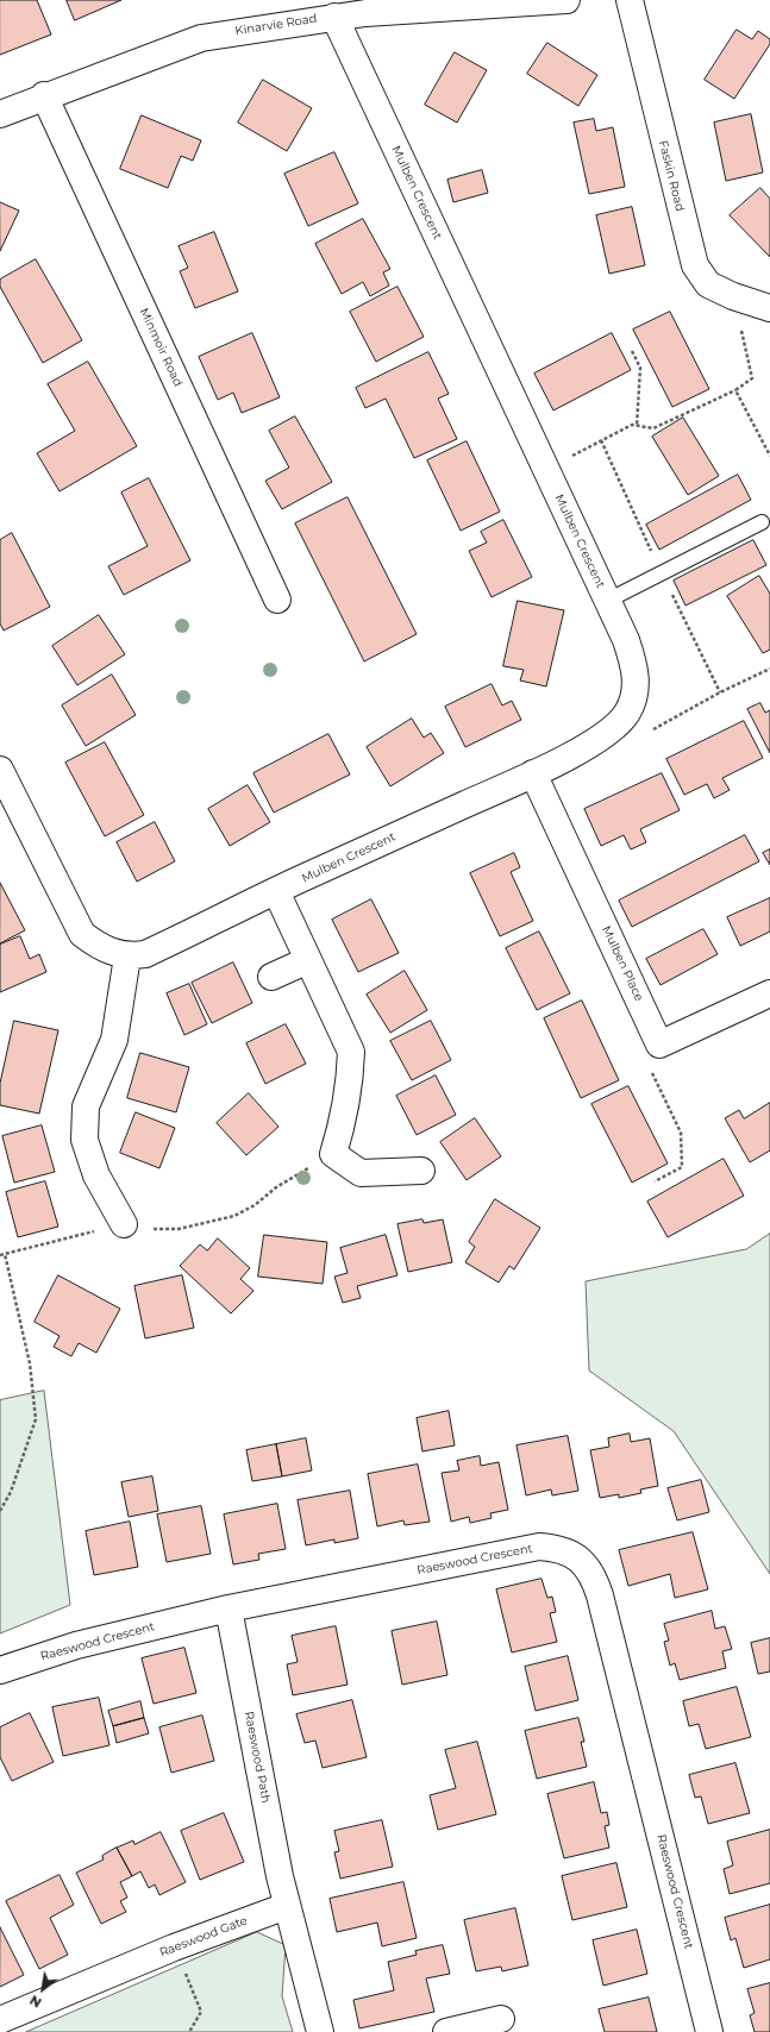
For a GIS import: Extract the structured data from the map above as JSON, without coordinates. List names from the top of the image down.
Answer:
{
  "streets": {
    "street": [
      "Kinarvie Road",
      "Faskin Road",
      "Mulben Crescent",
      "Minmoir Road",
      "Mulben Place",
      "Raeswood Crescent",
      "Raeswood Path",
      "Raeswood Gate"
    ]
  },
  "crossings": [
    ["Kinarvie Road", "Mulben Crescent"],
    ["Kinarvie Road", "Minmoir Road"],
    ["Mulben Crescent", "Mulben Place"],
    ["Raeswood Crescent", "Raeswood Path"],
    ["Raeswood Path", "Raeswood Gate"]
  ],
  "north": "bottom left"
}
